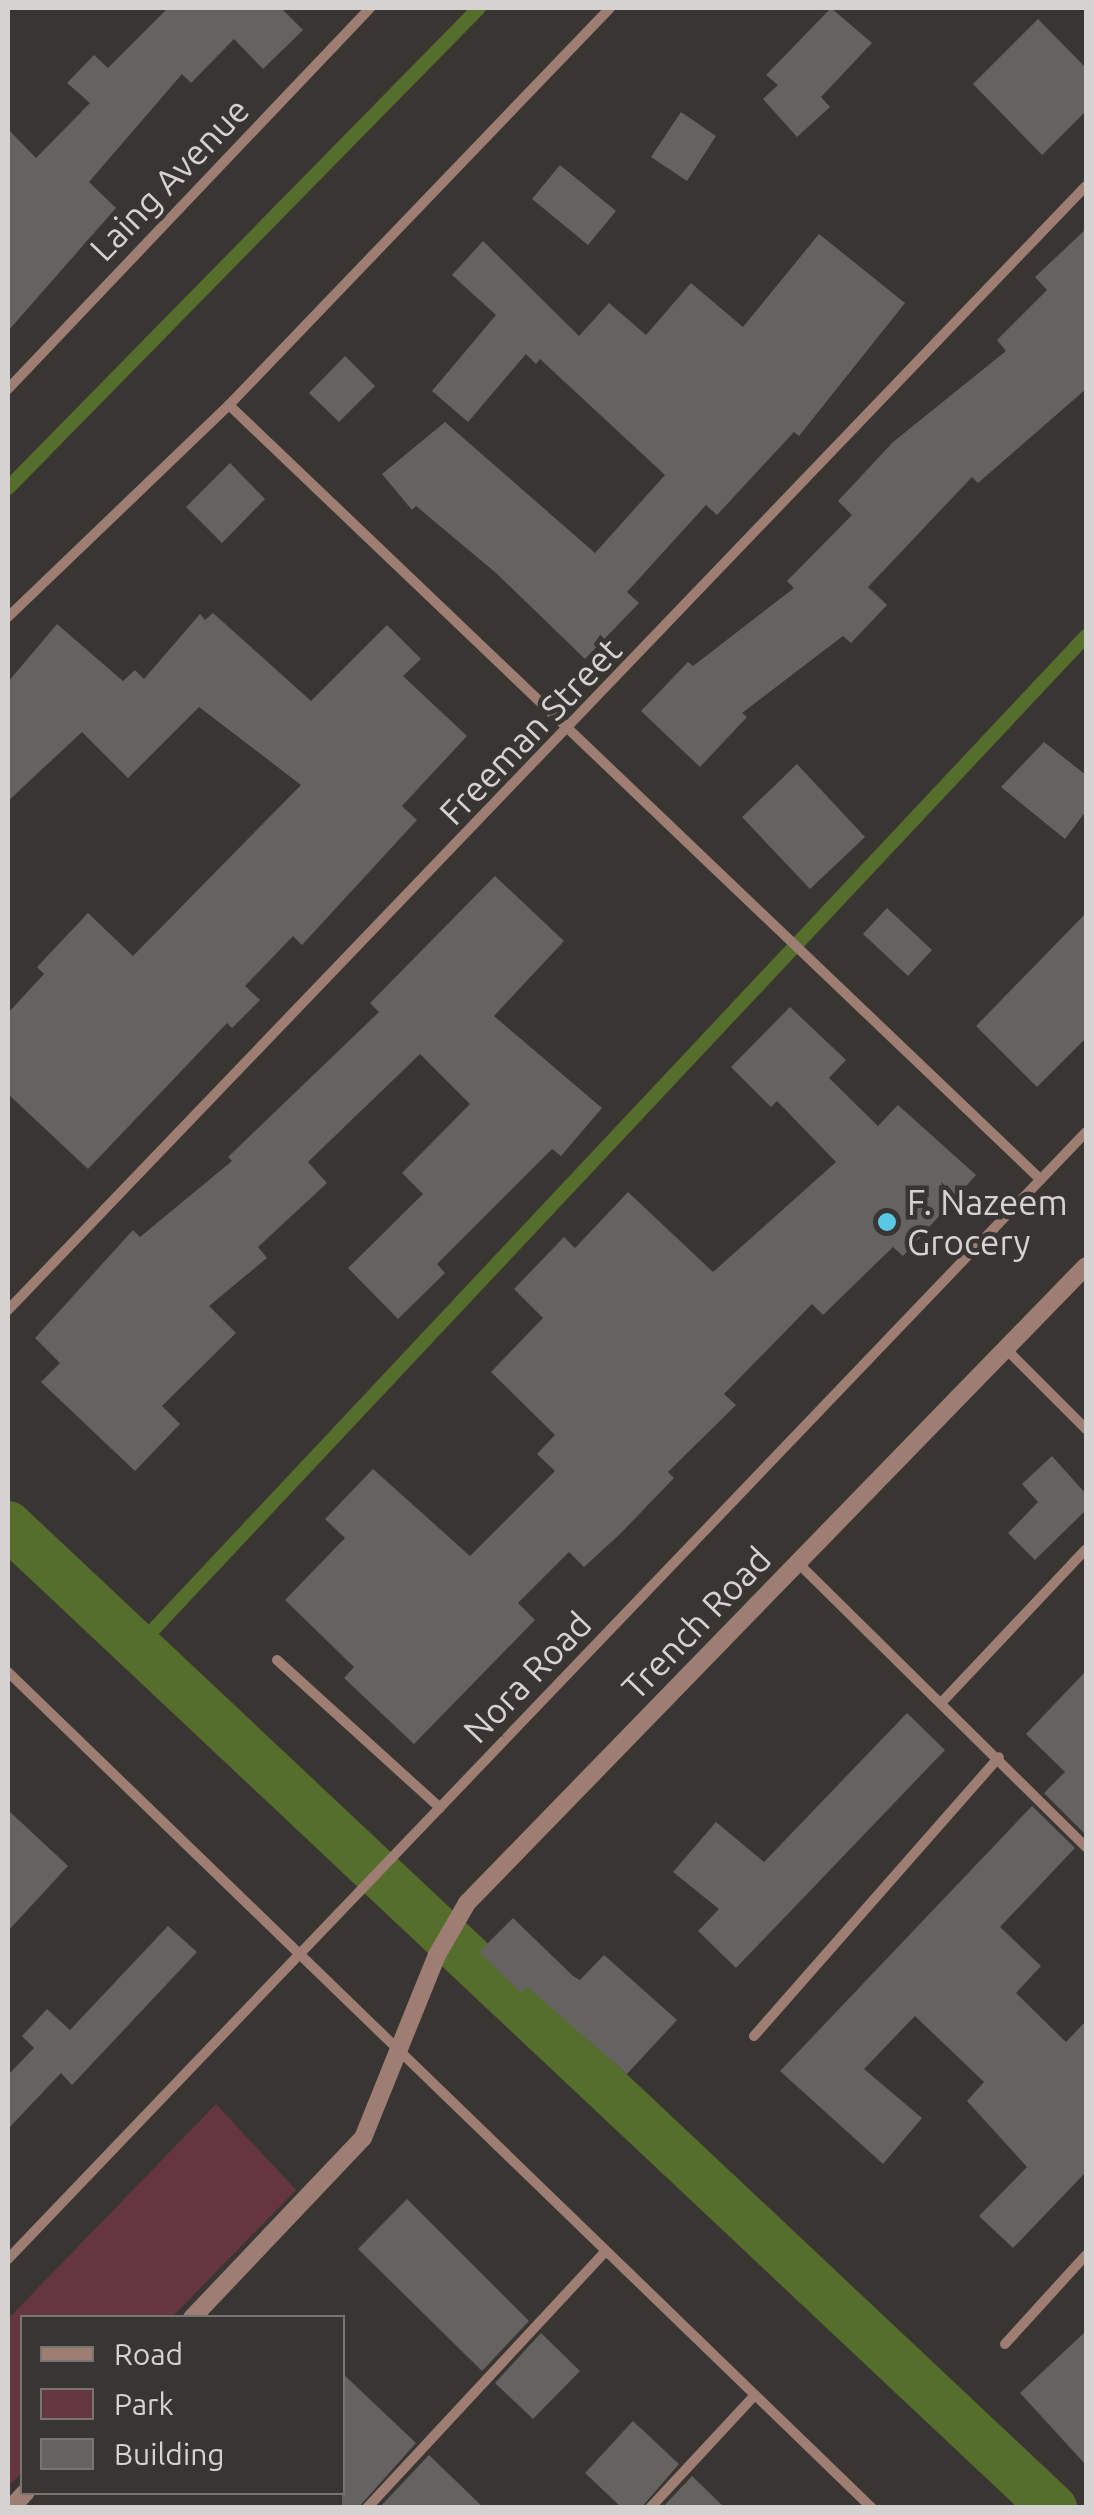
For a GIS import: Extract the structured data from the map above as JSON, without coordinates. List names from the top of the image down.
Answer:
{
  "streets": {
    "street": [
      "Laing Avenue",
      "Freeman Street",
      "Trench Road",
      "Nora Road"
    ]
  },
  "places": ["F. Nazeem Grocery"],
  "legend": ["Road", "Park", "Building"]
}
